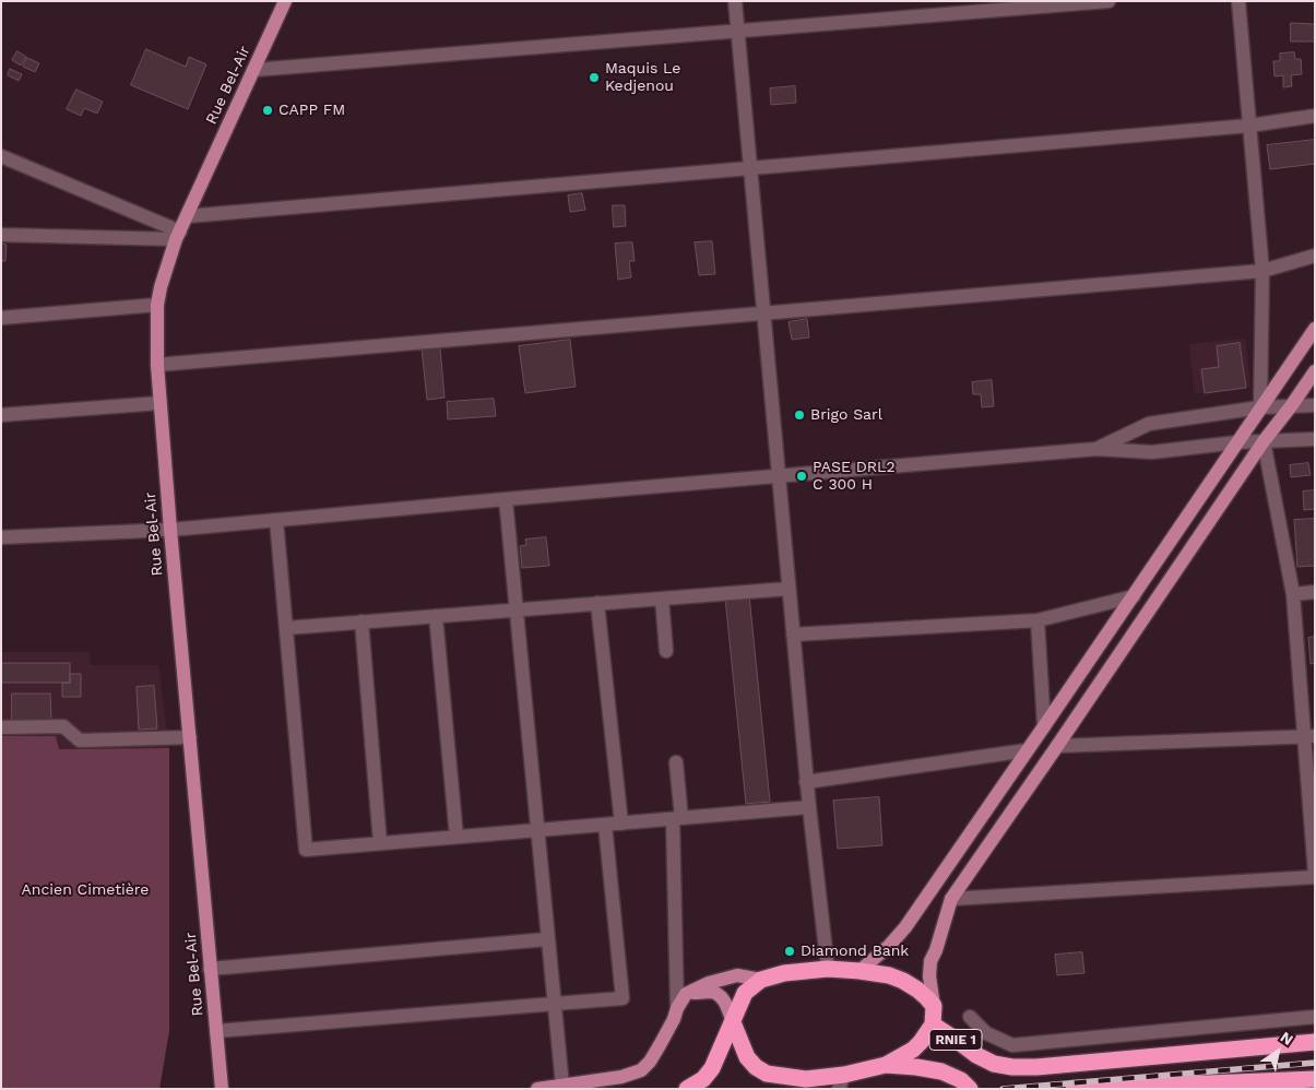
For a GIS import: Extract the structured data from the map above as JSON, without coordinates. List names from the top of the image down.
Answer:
{
  "streets": {
    "highway": ["RNIE 1"],
    "main road": ["Rue Bel-Air"]
  },
  "parks": ["Ancien Cimetière"],
  "places": [
    "Maquis Le Kedjenou",
    "CAPP FM",
    "Brigo Sarl",
    "PASE DRL2 C 300 H",
    "Diamond Bank"
  ],
  "north": "top right"
}
